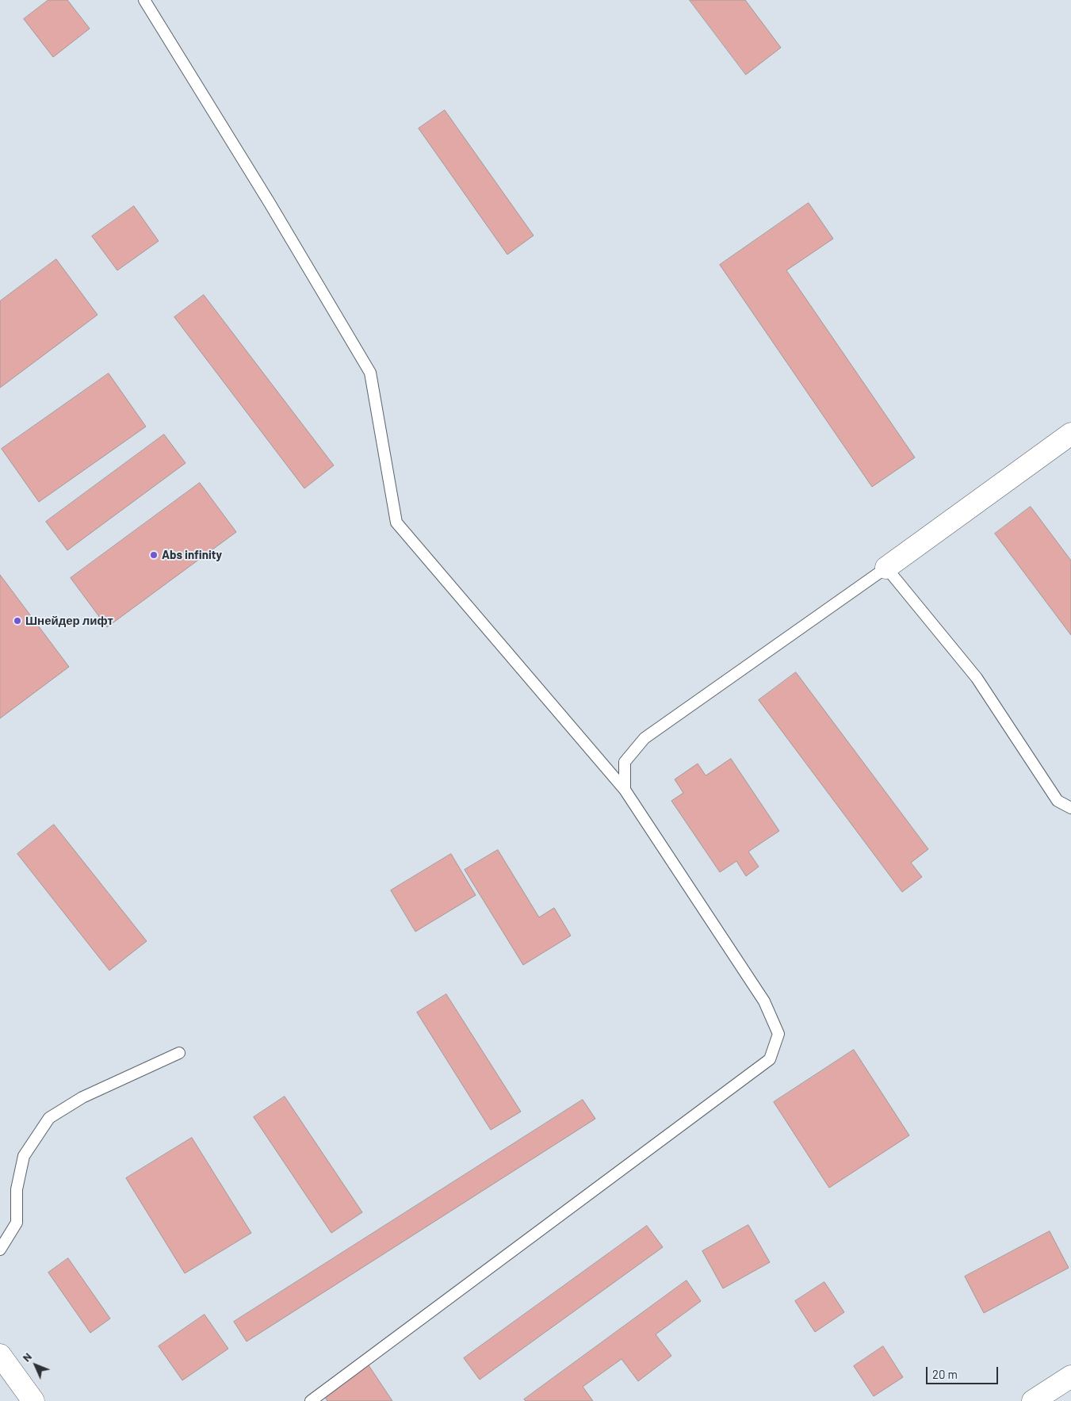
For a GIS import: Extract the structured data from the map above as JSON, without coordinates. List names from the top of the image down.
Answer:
{
  "places": ["Abs infinity", "Шнейдер лифт"],
  "scale_bar": "20 m",
  "north": "top left"
}
